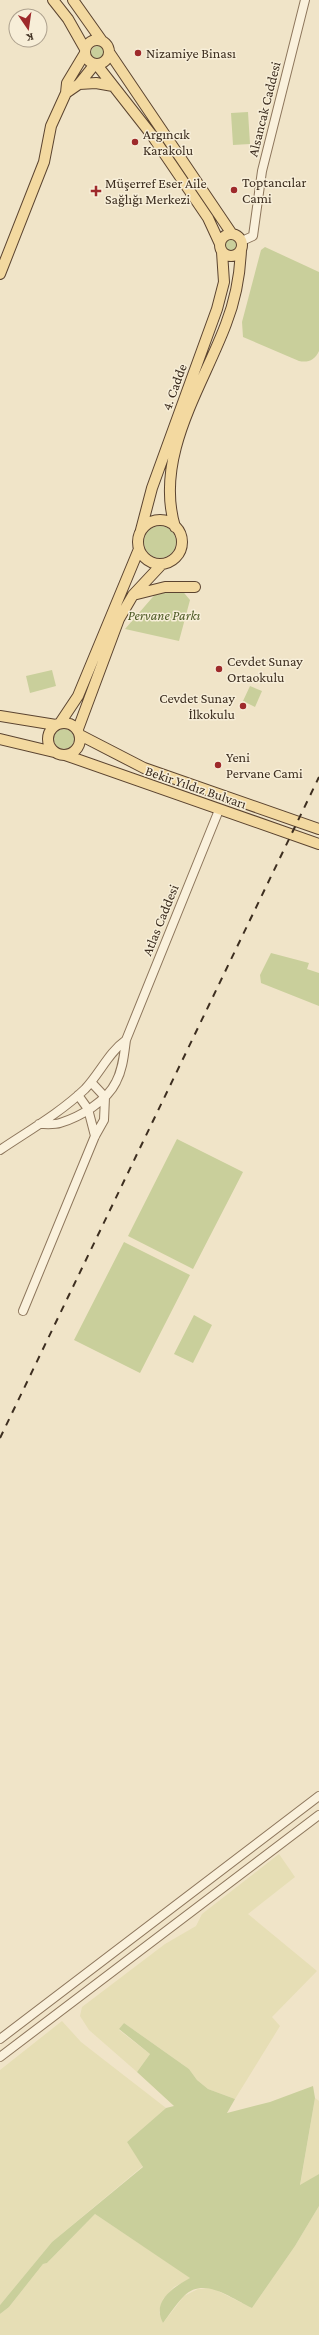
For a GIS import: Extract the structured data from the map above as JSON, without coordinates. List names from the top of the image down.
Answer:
{
  "streets": {
    "main road": ["4. Cadde", "Bekir Yıldız Bulvarı"],
    "street": ["Alsancak Caddesi", "Atlas Caddesi"]
  },
  "crossings": [
    ["Alsancak Caddesi", "4. Cadde"],
    ["Bekir Yıldız Bulvarı", "Atlas Caddesi"]
  ],
  "parks": ["Pervane Parkı"],
  "places": {
    "other": [
      "Nizamiye Binası",
      "Argıncık Karakolu",
      "Toptancılar Cami",
      "Cevdet Sunay Ortaokulu",
      "Cevdet Sunay İlkokulu",
      "Yeni Pervane Cami"
    ],
    "health": ["Müşerref Eser Aile Sağlığı Merkezi"]
  },
  "north": "bottom"
}
